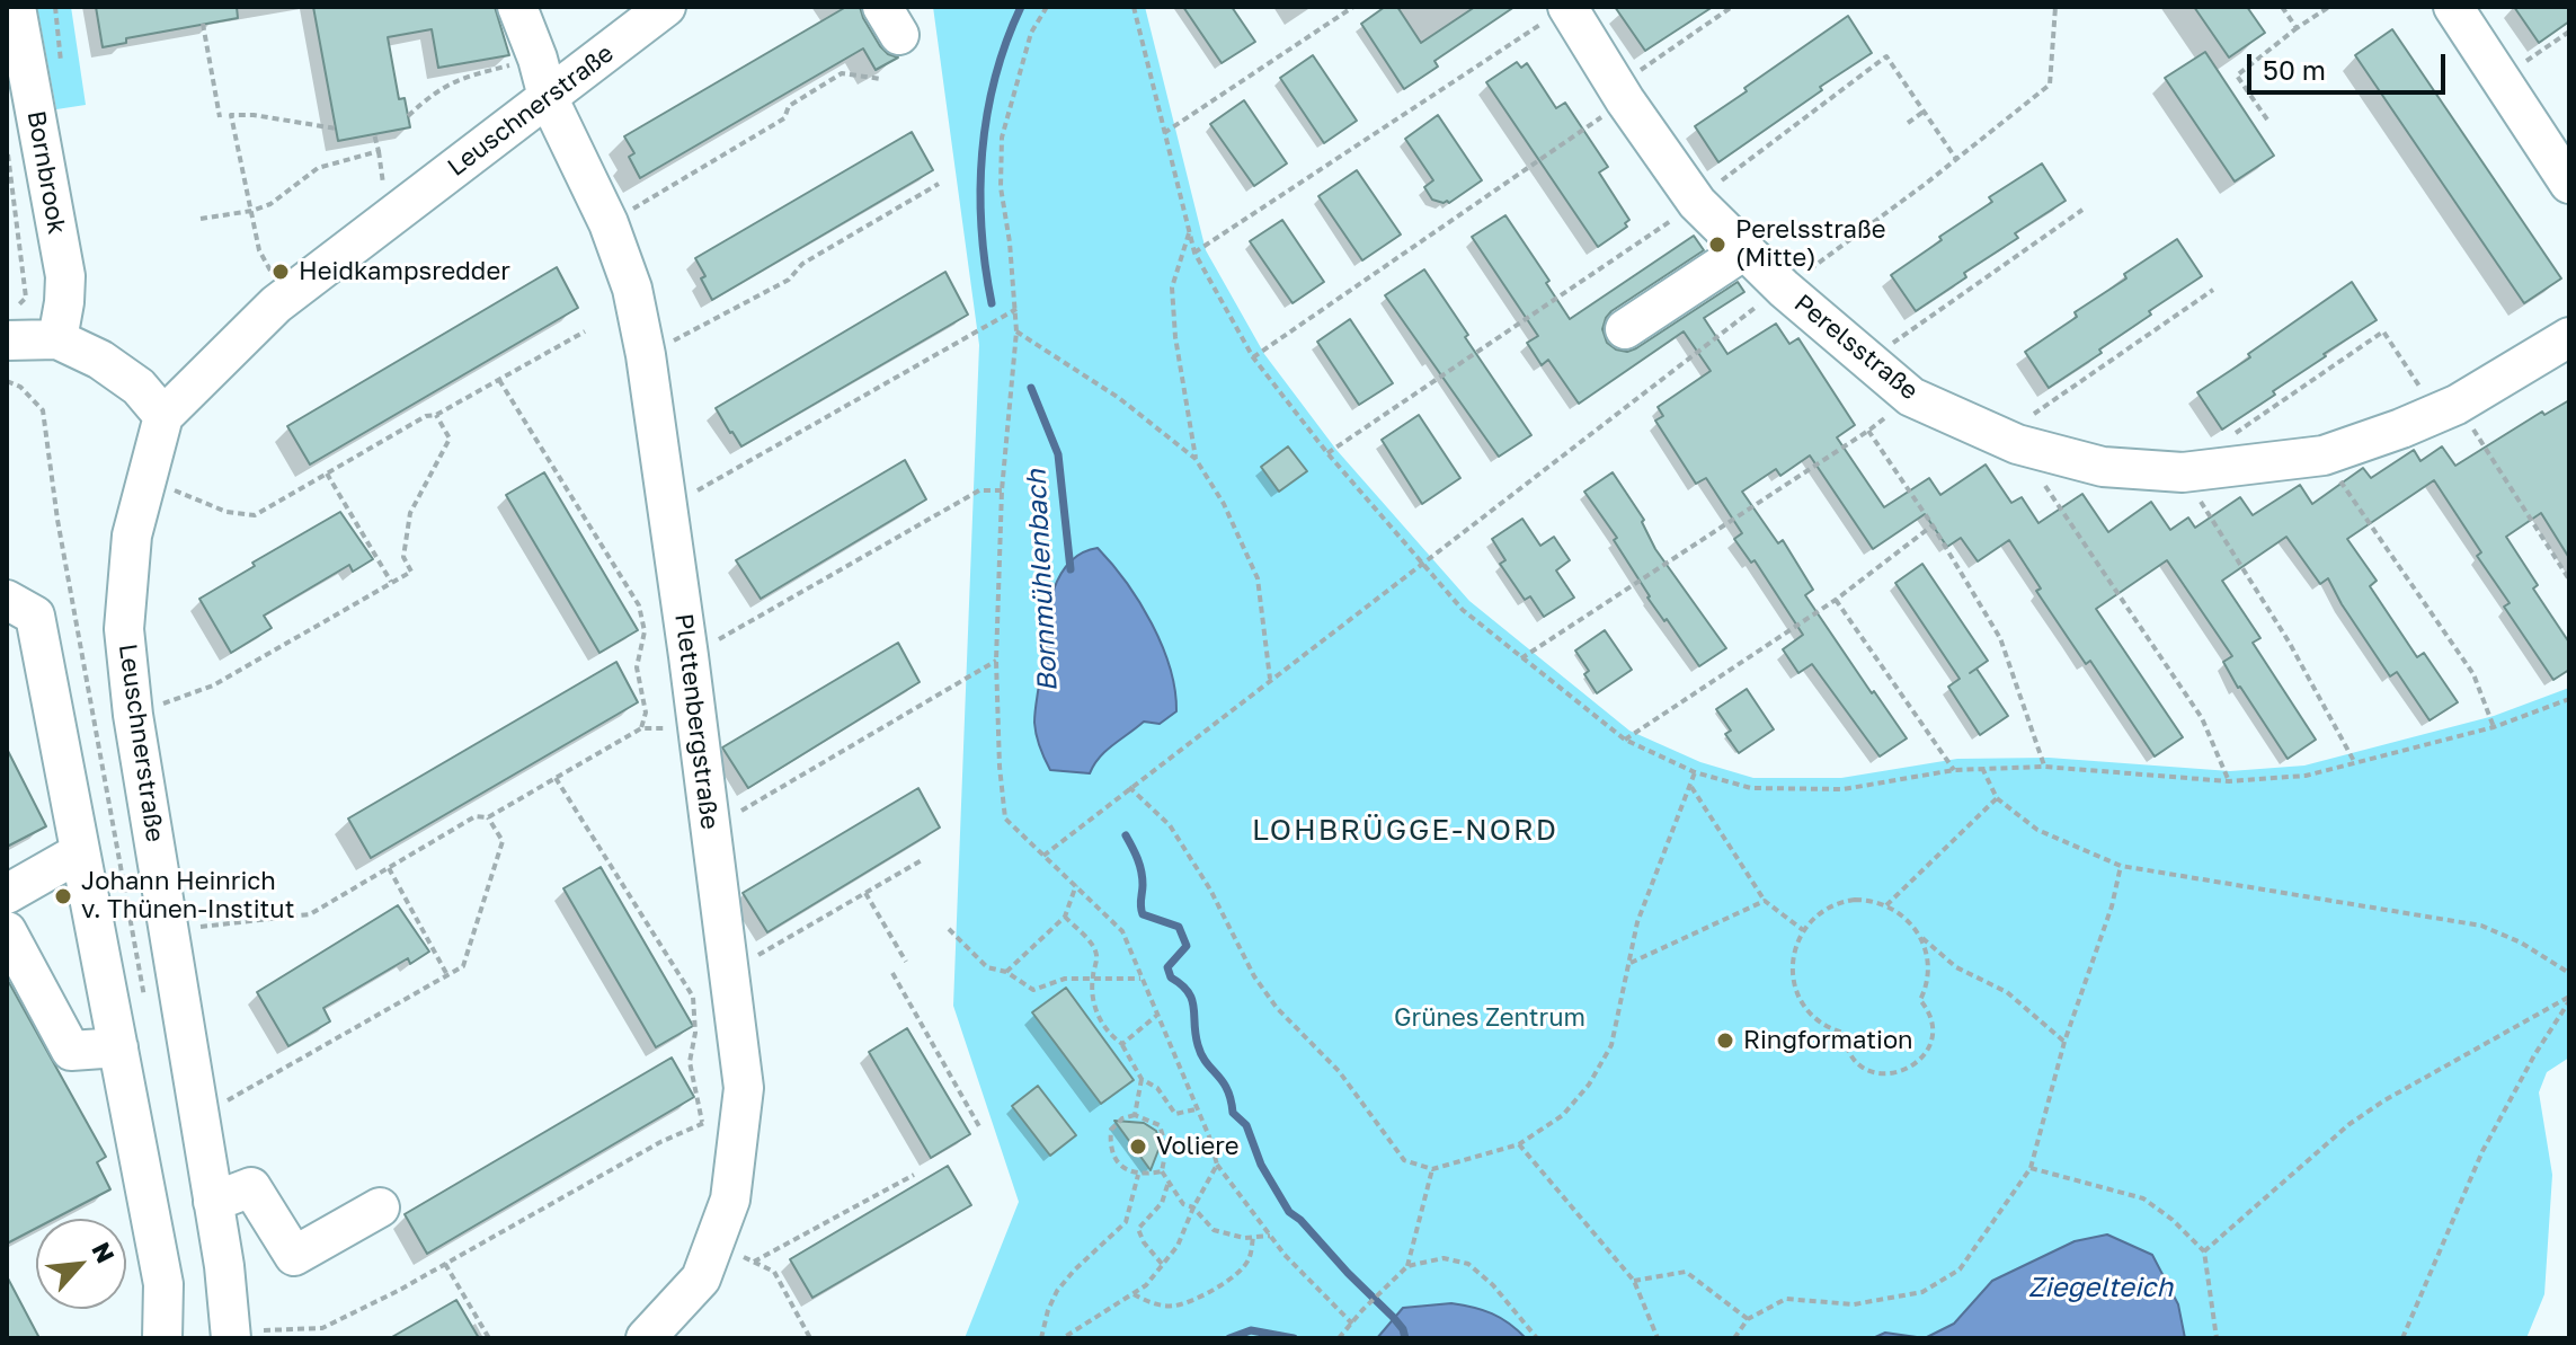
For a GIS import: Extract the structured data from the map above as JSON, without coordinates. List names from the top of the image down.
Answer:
{
  "streets": {
    "street": [
      "Leuschnerstraße",
      "Bornbrook",
      "Perelsstraße",
      "Plettenbergstraße"
    ]
  },
  "crossings": [
    ["Leuschnerstraße", "Plettenbergstraße"]
  ],
  "districts": ["LOHBRÜGGE-NORD"],
  "water": ["Bornmühlenbach", "Ziegelteich"],
  "parks": ["Grünes Zentrum"],
  "places": [
    "Perelsstraße (Mitte)",
    "Heidkampsredder",
    "Johann Heinrich v. Thünen-Institut",
    "Ringformation",
    "Voliere"
  ],
  "scale_bar": "50 m",
  "north": "top right"
}
